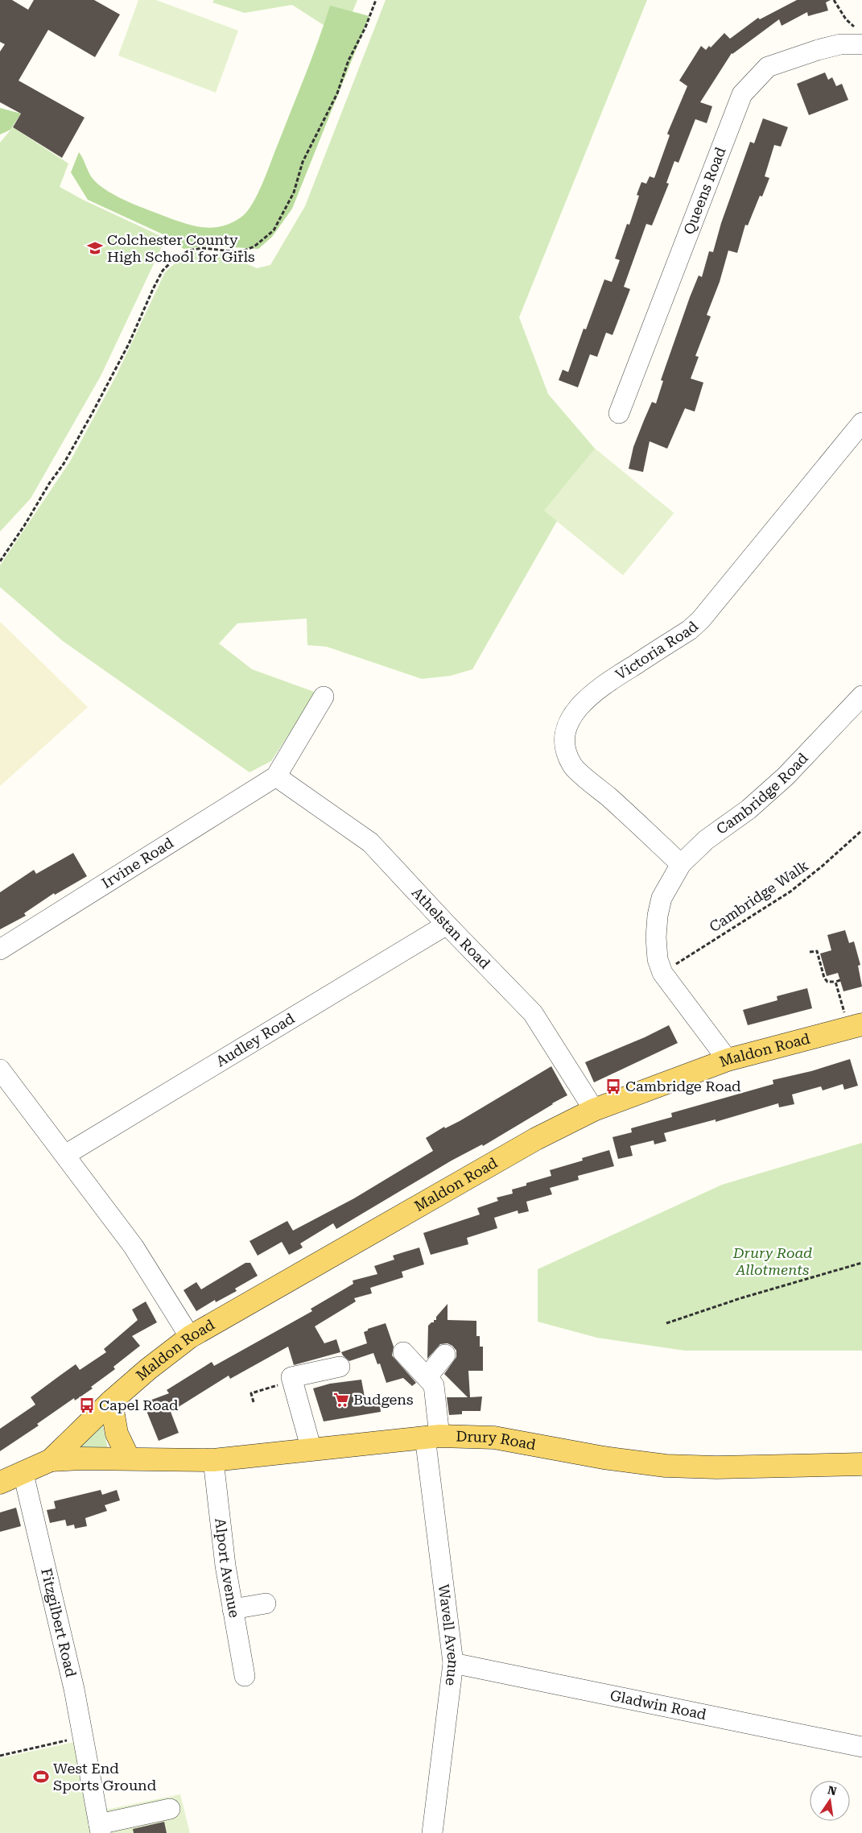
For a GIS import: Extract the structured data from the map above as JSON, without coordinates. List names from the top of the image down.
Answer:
{
  "streets": {
    "main road": ["Maldon Road", "Drury Road"],
    "street": [
      "Queens Road",
      "Victoria Road",
      "Cambridge Road",
      "Irvine Road",
      "Athelstan Road",
      "Audley Road",
      "Alport Avenue",
      "Fitzgilbert Road",
      "Wavell Avenue",
      "Gladwin Road"
    ],
    "path": ["Cambridge Walk"]
  },
  "crossings": [
    ["Victoria Road", "Cambridge Road"],
    ["Cambridge Road", "Cambridge Walk"],
    ["Cambridge Road", "Maldon Road"],
    ["Irvine Road", "Athelstan Road"],
    ["Athelstan Road", "Audley Road"],
    ["Athelstan Road", "Maldon Road"],
    ["Maldon Road", "Drury Road"],
    ["Drury Road", "Alport Avenue"],
    ["Drury Road", "Wavell Avenue"],
    ["Wavell Avenue", "Gladwin Road"]
  ],
  "parks": ["Drury Road Allotments"],
  "places": {
    "school or university": ["Colchester County High School for Girls"],
    "bus stop": ["Cambridge Road", "Capel Road"],
    "supermarket": ["Budgens"],
    "sports": ["West End Sports Ground"]
  },
  "north": "top"
}
